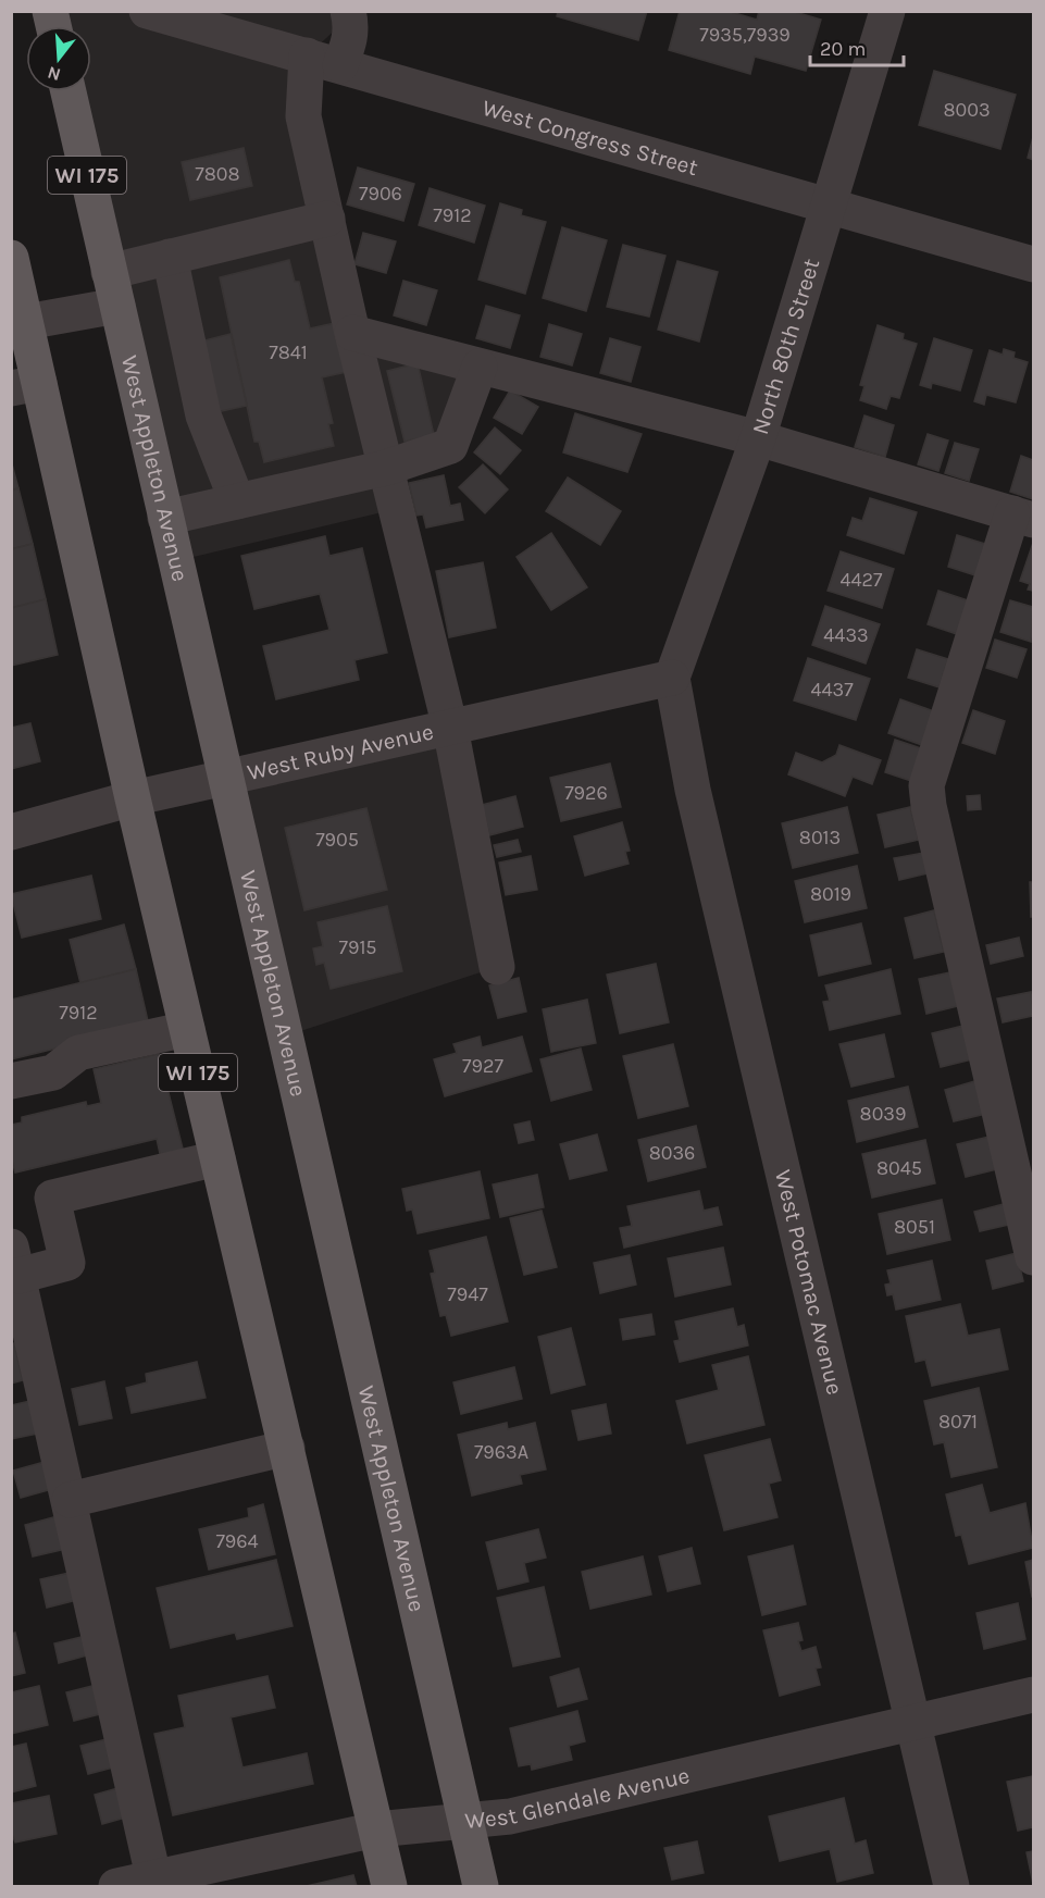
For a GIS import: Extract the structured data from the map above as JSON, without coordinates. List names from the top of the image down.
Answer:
{
  "streets": {
    "main road": ["WI 175", "West Appleton Avenue"],
    "street": [
      "West Congress Street",
      "North 80th Street",
      "West Ruby Avenue",
      "West Potomac Avenue",
      "West Glendale Avenue"
    ]
  },
  "crossings": [
    ["West Congress Street", "North 80th Street"],
    ["WI 175", "West Ruby Avenue"],
    ["WI 175", "West Glendale Avenue"],
    ["North 80th Street", "West Ruby Avenue"],
    ["North 80th Street", "West Potomac Avenue"],
    ["West Appleton Avenue", "West Ruby Avenue"],
    ["West Appleton Avenue", "West Glendale Avenue"],
    ["West Ruby Avenue", "West Potomac Avenue"],
    ["West Potomac Avenue", "West Glendale Avenue"]
  ],
  "house_numbers": [
    "7935,7939",
    "8003",
    "7808",
    "7906",
    "7912",
    "7841",
    "4427",
    "4433",
    "4437",
    "7926",
    "8013",
    "7905",
    "8019",
    "7915",
    "7912",
    "7927",
    "8039",
    "8036",
    "8045",
    "8051",
    "7947",
    "8071",
    "7963A",
    "7964"
  ],
  "scale_bar": "20 m",
  "north": "bottom"
}
